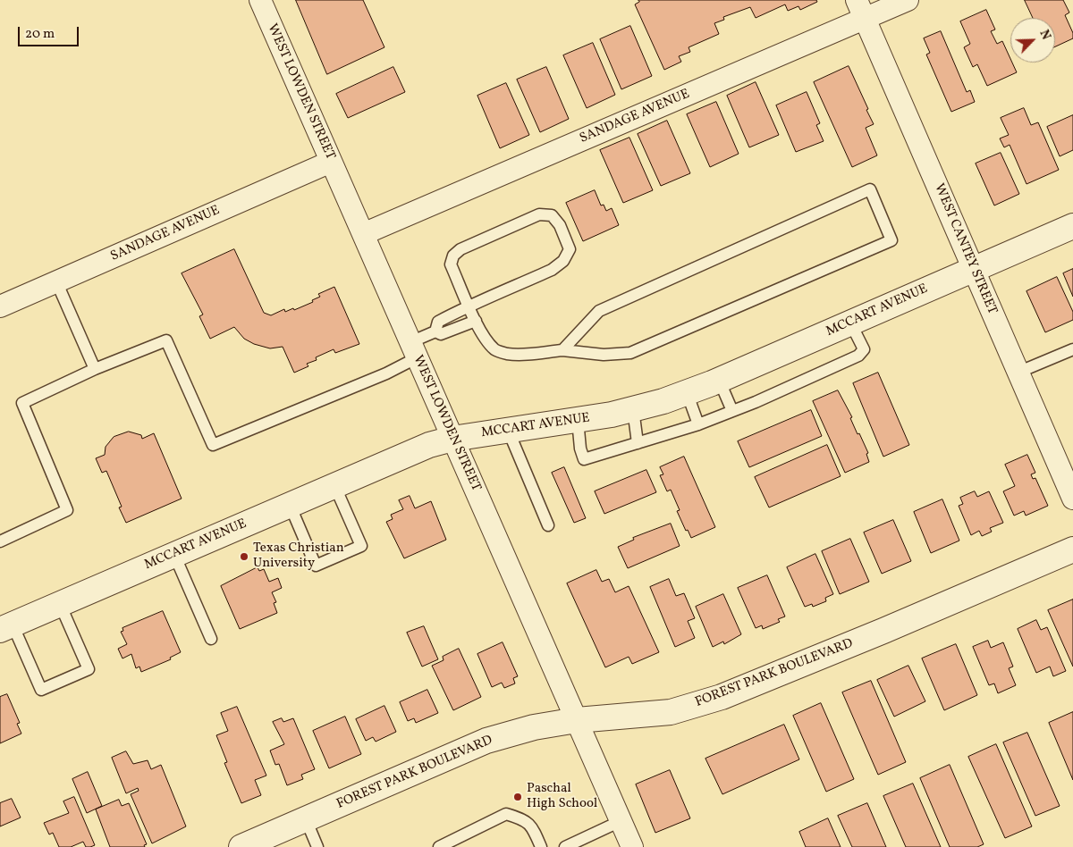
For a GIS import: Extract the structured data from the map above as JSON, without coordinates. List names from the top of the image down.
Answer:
{
  "streets": {
    "street": [
      "WEST LOWDEN STREET",
      "SANDAGE AVENUE",
      "WEST CANTEY STREET",
      "MCCART AVENUE",
      "FOREST PARK BOULEVARD"
    ]
  },
  "crossings": [
    ["WEST LOWDEN STREET", "SANDAGE AVENUE"],
    ["WEST LOWDEN STREET", "MCCART AVENUE"],
    ["WEST LOWDEN STREET", "FOREST PARK BOULEVARD"],
    ["SANDAGE AVENUE", "WEST CANTEY STREET"],
    ["WEST CANTEY STREET", "MCCART AVENUE"]
  ],
  "places": ["Texas Christian University", "Paschal High School"],
  "scale_bar": "20 m",
  "north": "top right"
}
